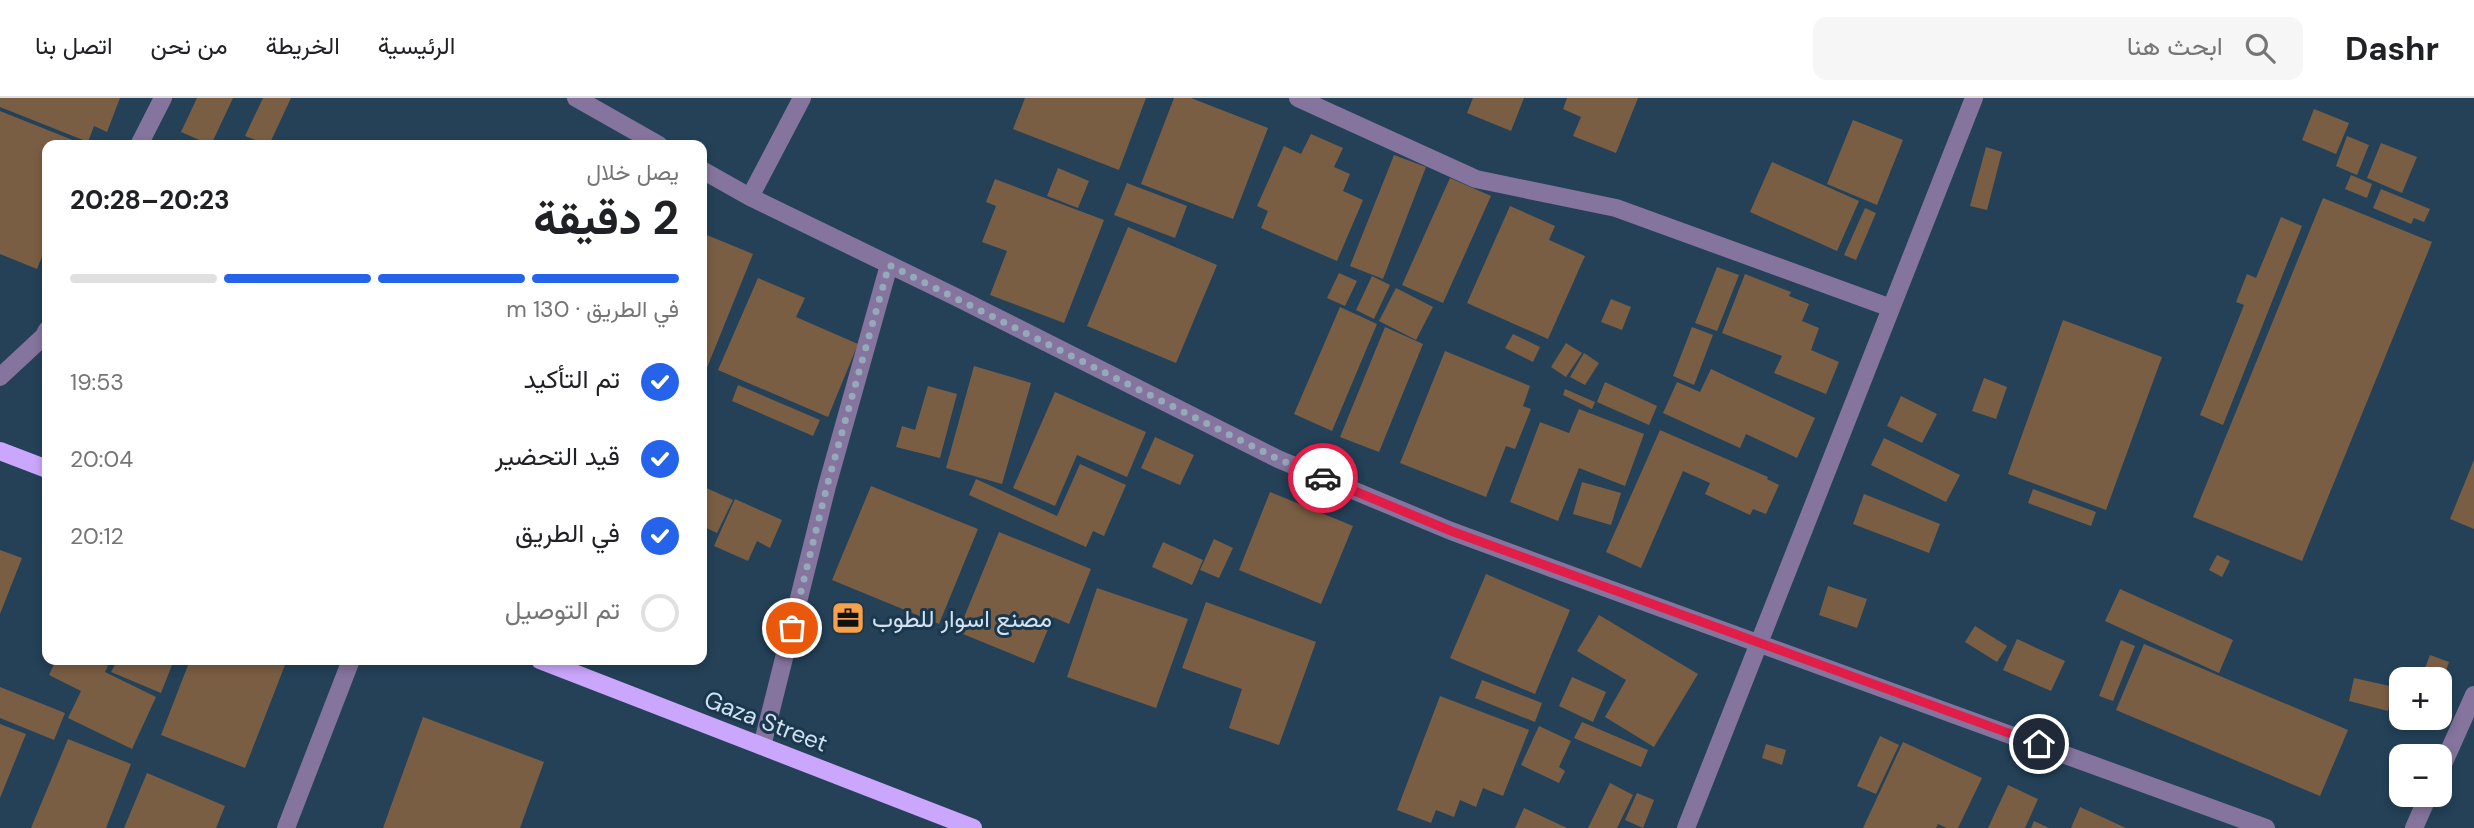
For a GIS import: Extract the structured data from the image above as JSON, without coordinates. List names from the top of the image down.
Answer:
{
  "streets": {
    "main road": ["Gaza Street"]
  },
  "places": {
    "office": ["مصنع اسوار للطوب"]
  },
  "page": {
    "header": "Dashr",
    "search": "ابحث هنا",
    "nav": [
      "الرئيسية",
      "الخريطة",
      "من نحن",
      "اتصل بنا"
    ],
    "heading": ["2 دقيقة", "يصل خلال", "20:23–20:28"],
    "bar": "في الطريق · 130 m",
    "list": [
      ["تم التأكيد", "19:53"],
      ["قيد التحضير", "20:04"],
      ["في الطريق", "20:12"],
      "تم التوصيل"
    ],
    "map_buttons": ["+", "−"]
  }
}
